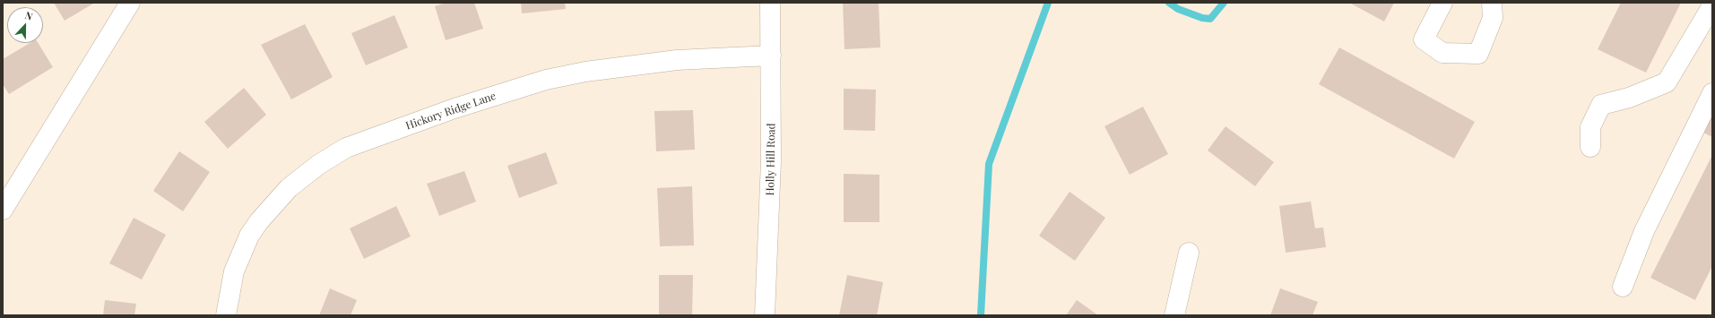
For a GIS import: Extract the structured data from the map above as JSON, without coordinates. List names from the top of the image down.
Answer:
{
  "streets": {
    "street": ["Hickory Ridge Lane", "Holly Hill Road"]
  },
  "crossings": [
    ["Hickory Ridge Lane", "Holly Hill Road"]
  ],
  "north": "top"
}
